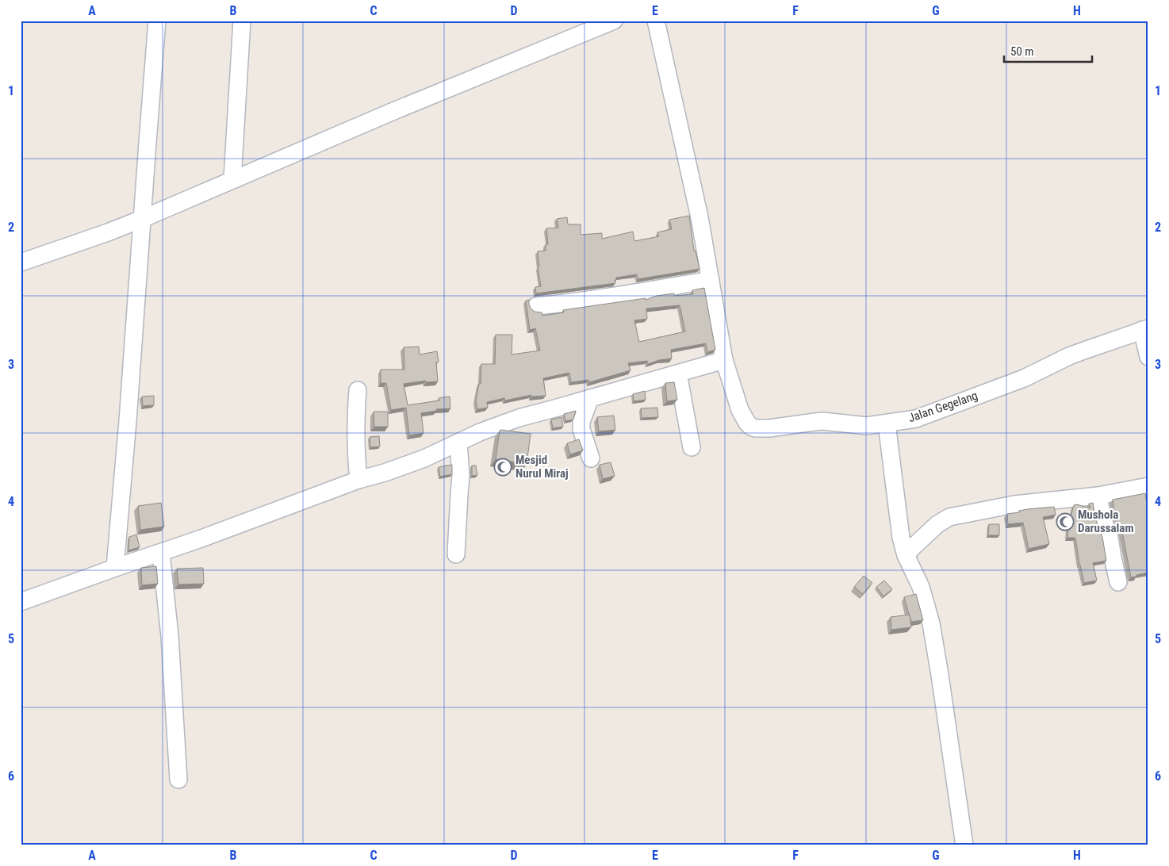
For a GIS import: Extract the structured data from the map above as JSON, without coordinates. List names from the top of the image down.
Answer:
{
  "streets": {
    "street": ["Jalan Gegelang"]
  },
  "places": {
    "mosque": ["Mesjid Nurul Miraj", "Mushola Darussalam"]
  },
  "scale_bar": "50 m",
  "grid": {
    "columns": [
      "A",
      "B",
      "C",
      "D",
      "E",
      "F",
      "G",
      "H"
    ],
    "rows": [
      "1",
      "2",
      "3",
      "4",
      "5",
      "6"
    ]
  }
}
